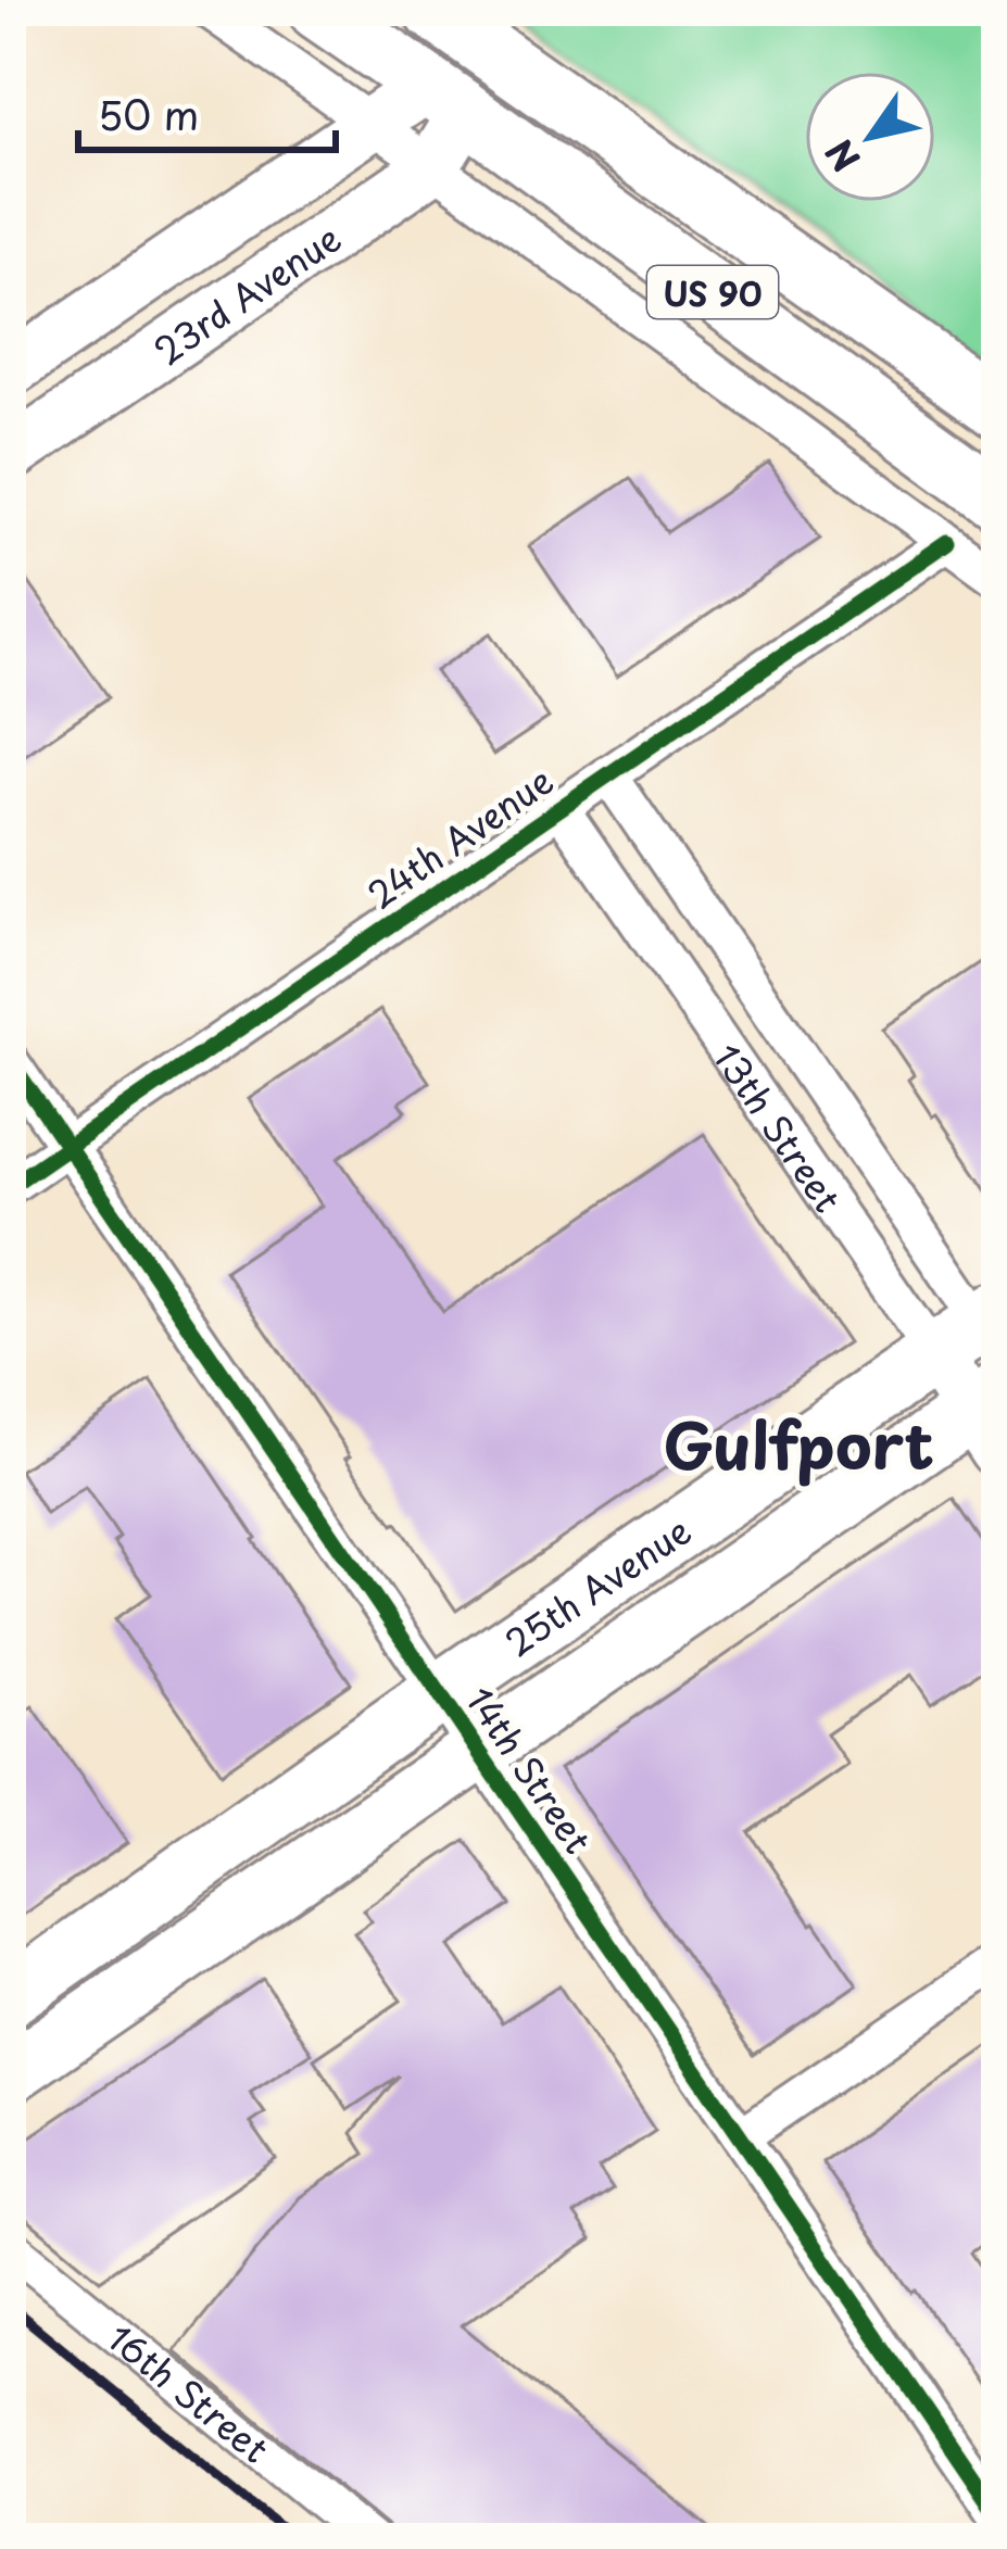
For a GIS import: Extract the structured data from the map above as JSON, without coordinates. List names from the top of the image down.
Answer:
{
  "streets": {
    "main road": ["US 90", "25th Avenue"],
    "street": [
      "23rd Avenue",
      "24th Avenue",
      "13th Street",
      "14th Street",
      "16th Street"
    ]
  },
  "crossings": [
    ["23rd Avenue", "US 90"],
    ["24th Avenue", "13th Street"],
    ["24th Avenue", "14th Street"],
    ["13th Street", "25th Avenue"],
    ["25th Avenue", "14th Street"]
  ],
  "districts": ["Gulfport"],
  "scale_bar": "50 m",
  "north": "bottom left"
}
